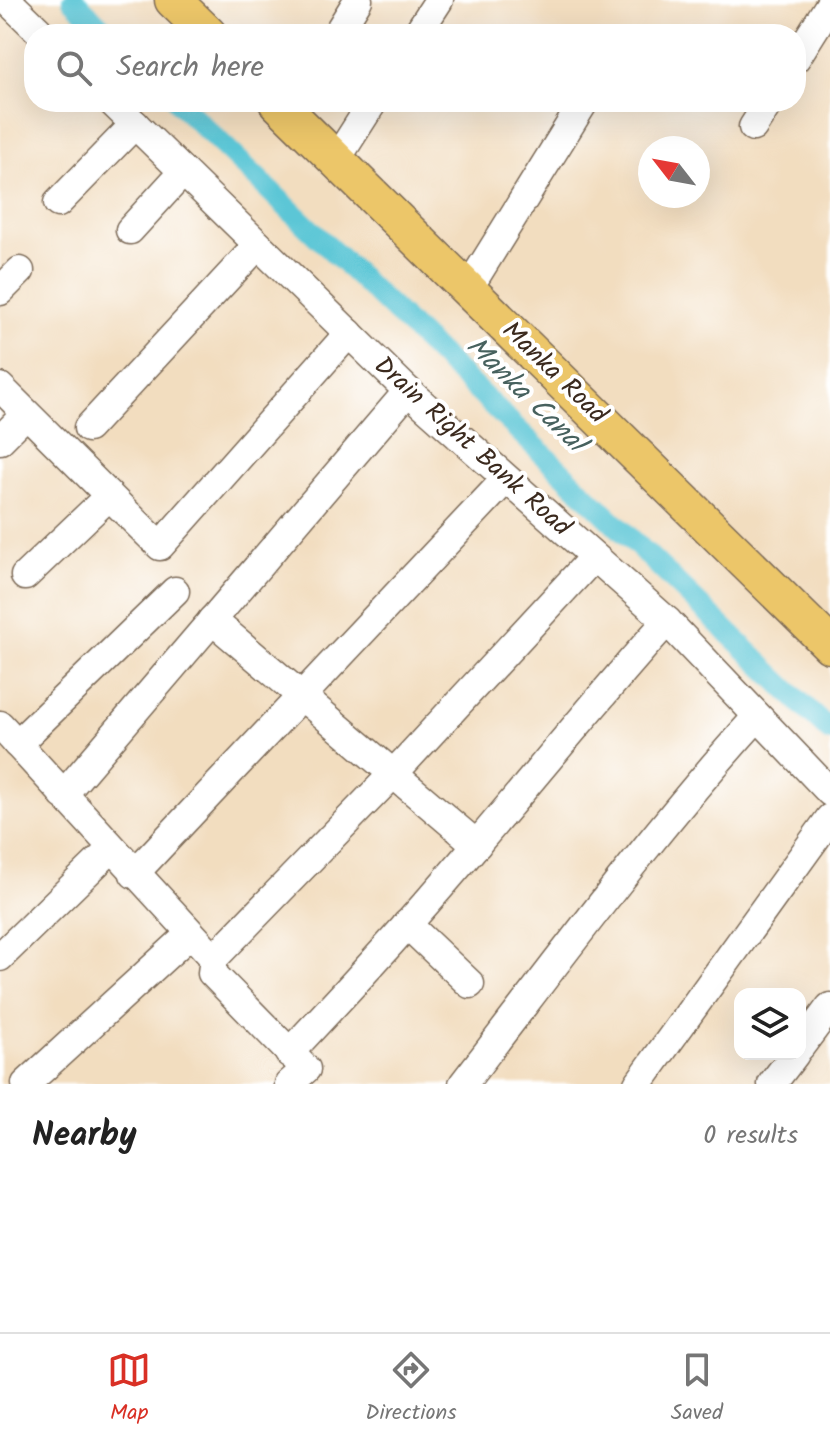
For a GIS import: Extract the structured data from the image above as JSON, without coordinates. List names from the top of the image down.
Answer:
{
  "streets": {
    "main road": ["Manka Road"],
    "street": ["Drain Right Bank Road"]
  },
  "water": ["Manka Canal"],
  "north": "top left",
  "page": {
    "search": "Search here",
    "heading": ["Nearby", "0 results"],
    "nav": ["Map", "Directions", "Saved"]
  }
}
